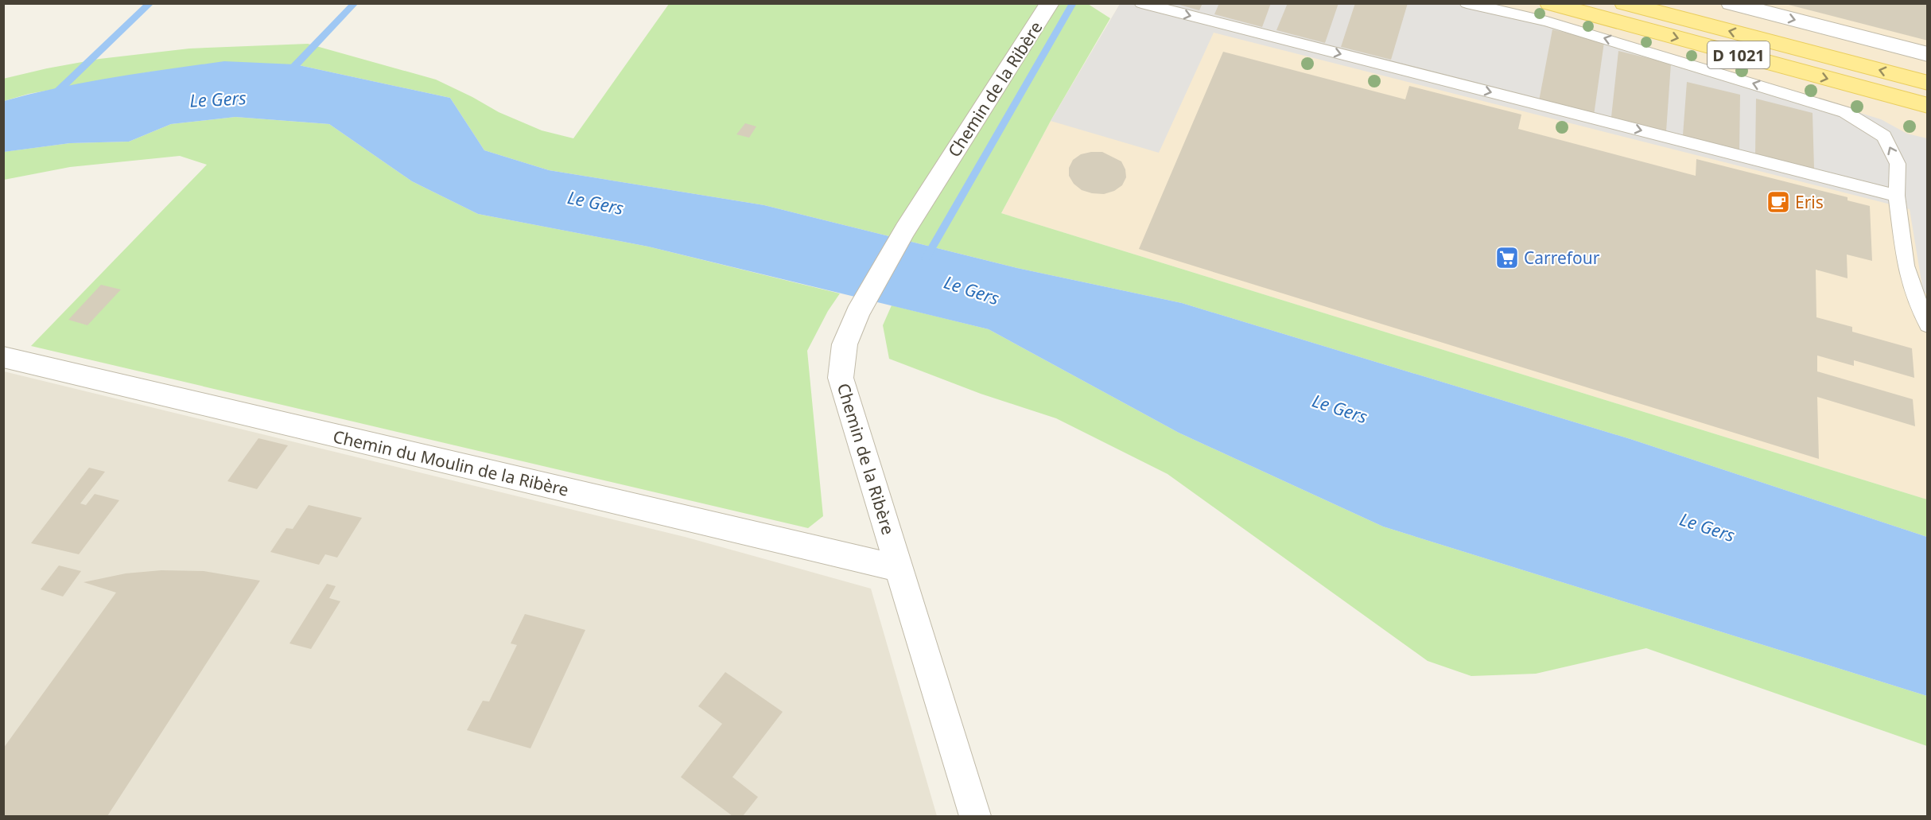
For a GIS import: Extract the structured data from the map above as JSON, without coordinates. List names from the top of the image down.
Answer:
{
  "streets": {
    "main road": ["D 1021"],
    "street": ["Chemin de la Ribère", "Chemin du Moulin de la Ribère"]
  },
  "crossings": [
    ["Chemin de la Ribère", "Chemin du Moulin de la Ribère"]
  ],
  "water": ["Le Gers"],
  "places": {
    "cafe": ["Eris"],
    "supermarket": ["Carrefour"]
  }
}
